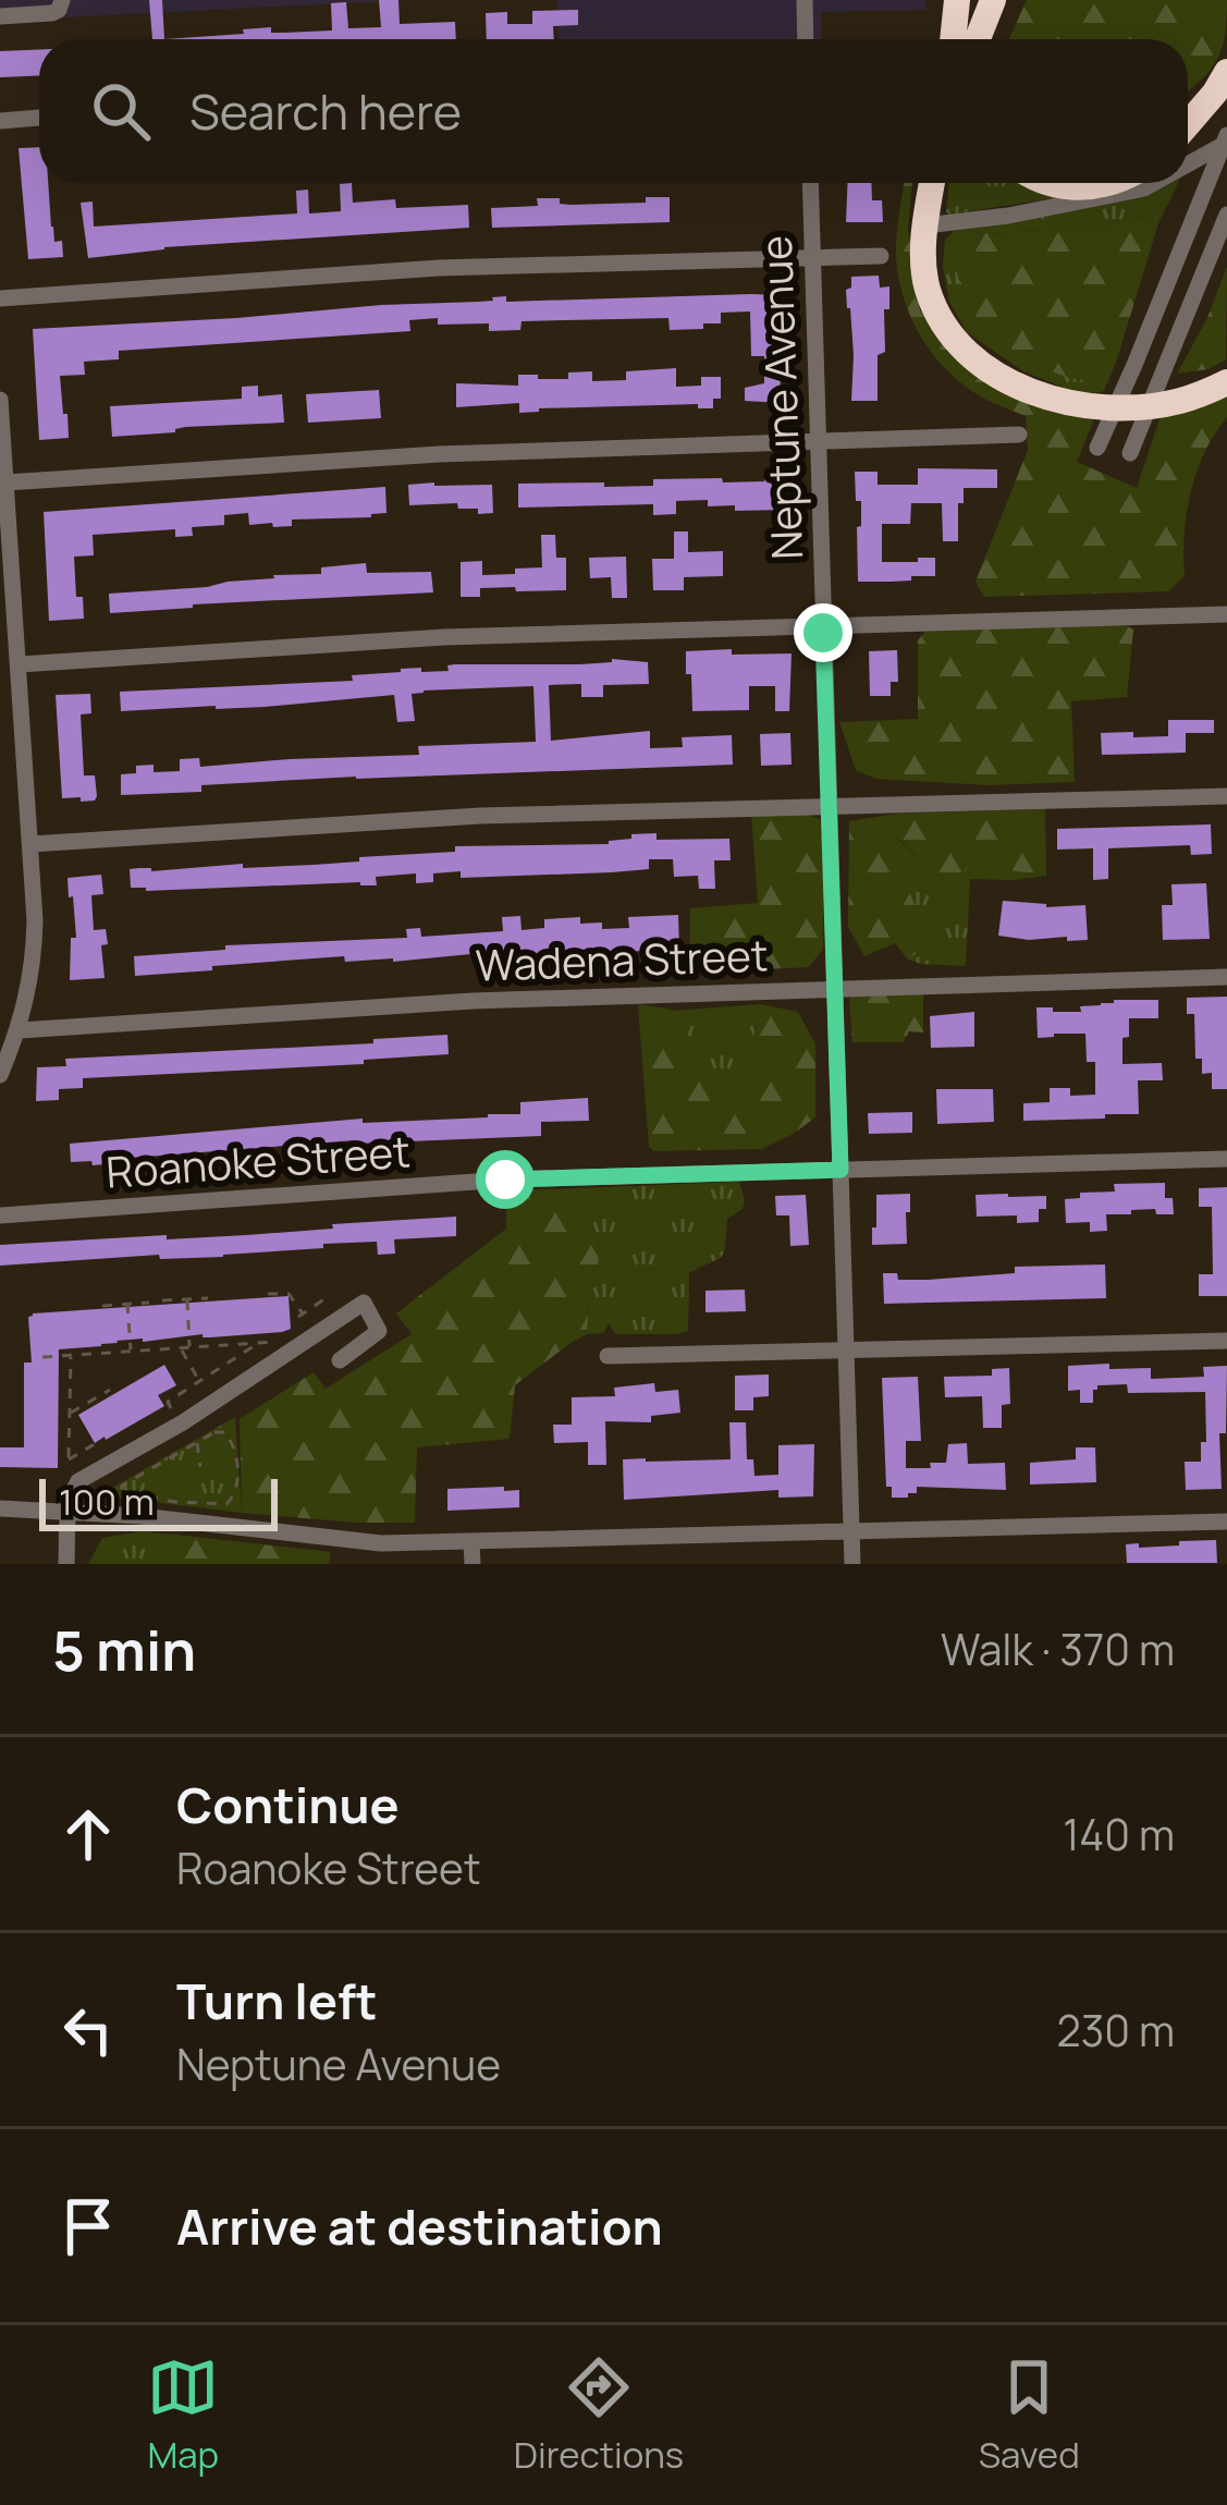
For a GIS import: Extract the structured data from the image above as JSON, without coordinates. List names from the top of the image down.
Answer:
{
  "streets": {
    "street": ["Neptune Avenue", "Wadena Street", "Roanoke Street"]
  },
  "crossings": [
    ["Neptune Avenue", "Wadena Street"],
    ["Neptune Avenue", "Roanoke Street"]
  ],
  "scale_bar": "100 m",
  "page": {
    "search": "Search here",
    "scale": "100 m",
    "heading": ["5 min", "Walk · 370 m"],
    "list": [
      ["Continue", "Roanoke Street", "140 m"],
      ["Turn left", "Neptune Avenue", "230 m"],
      "Arrive at destination"
    ],
    "nav": ["Map", "Directions", "Saved"]
  }
}
